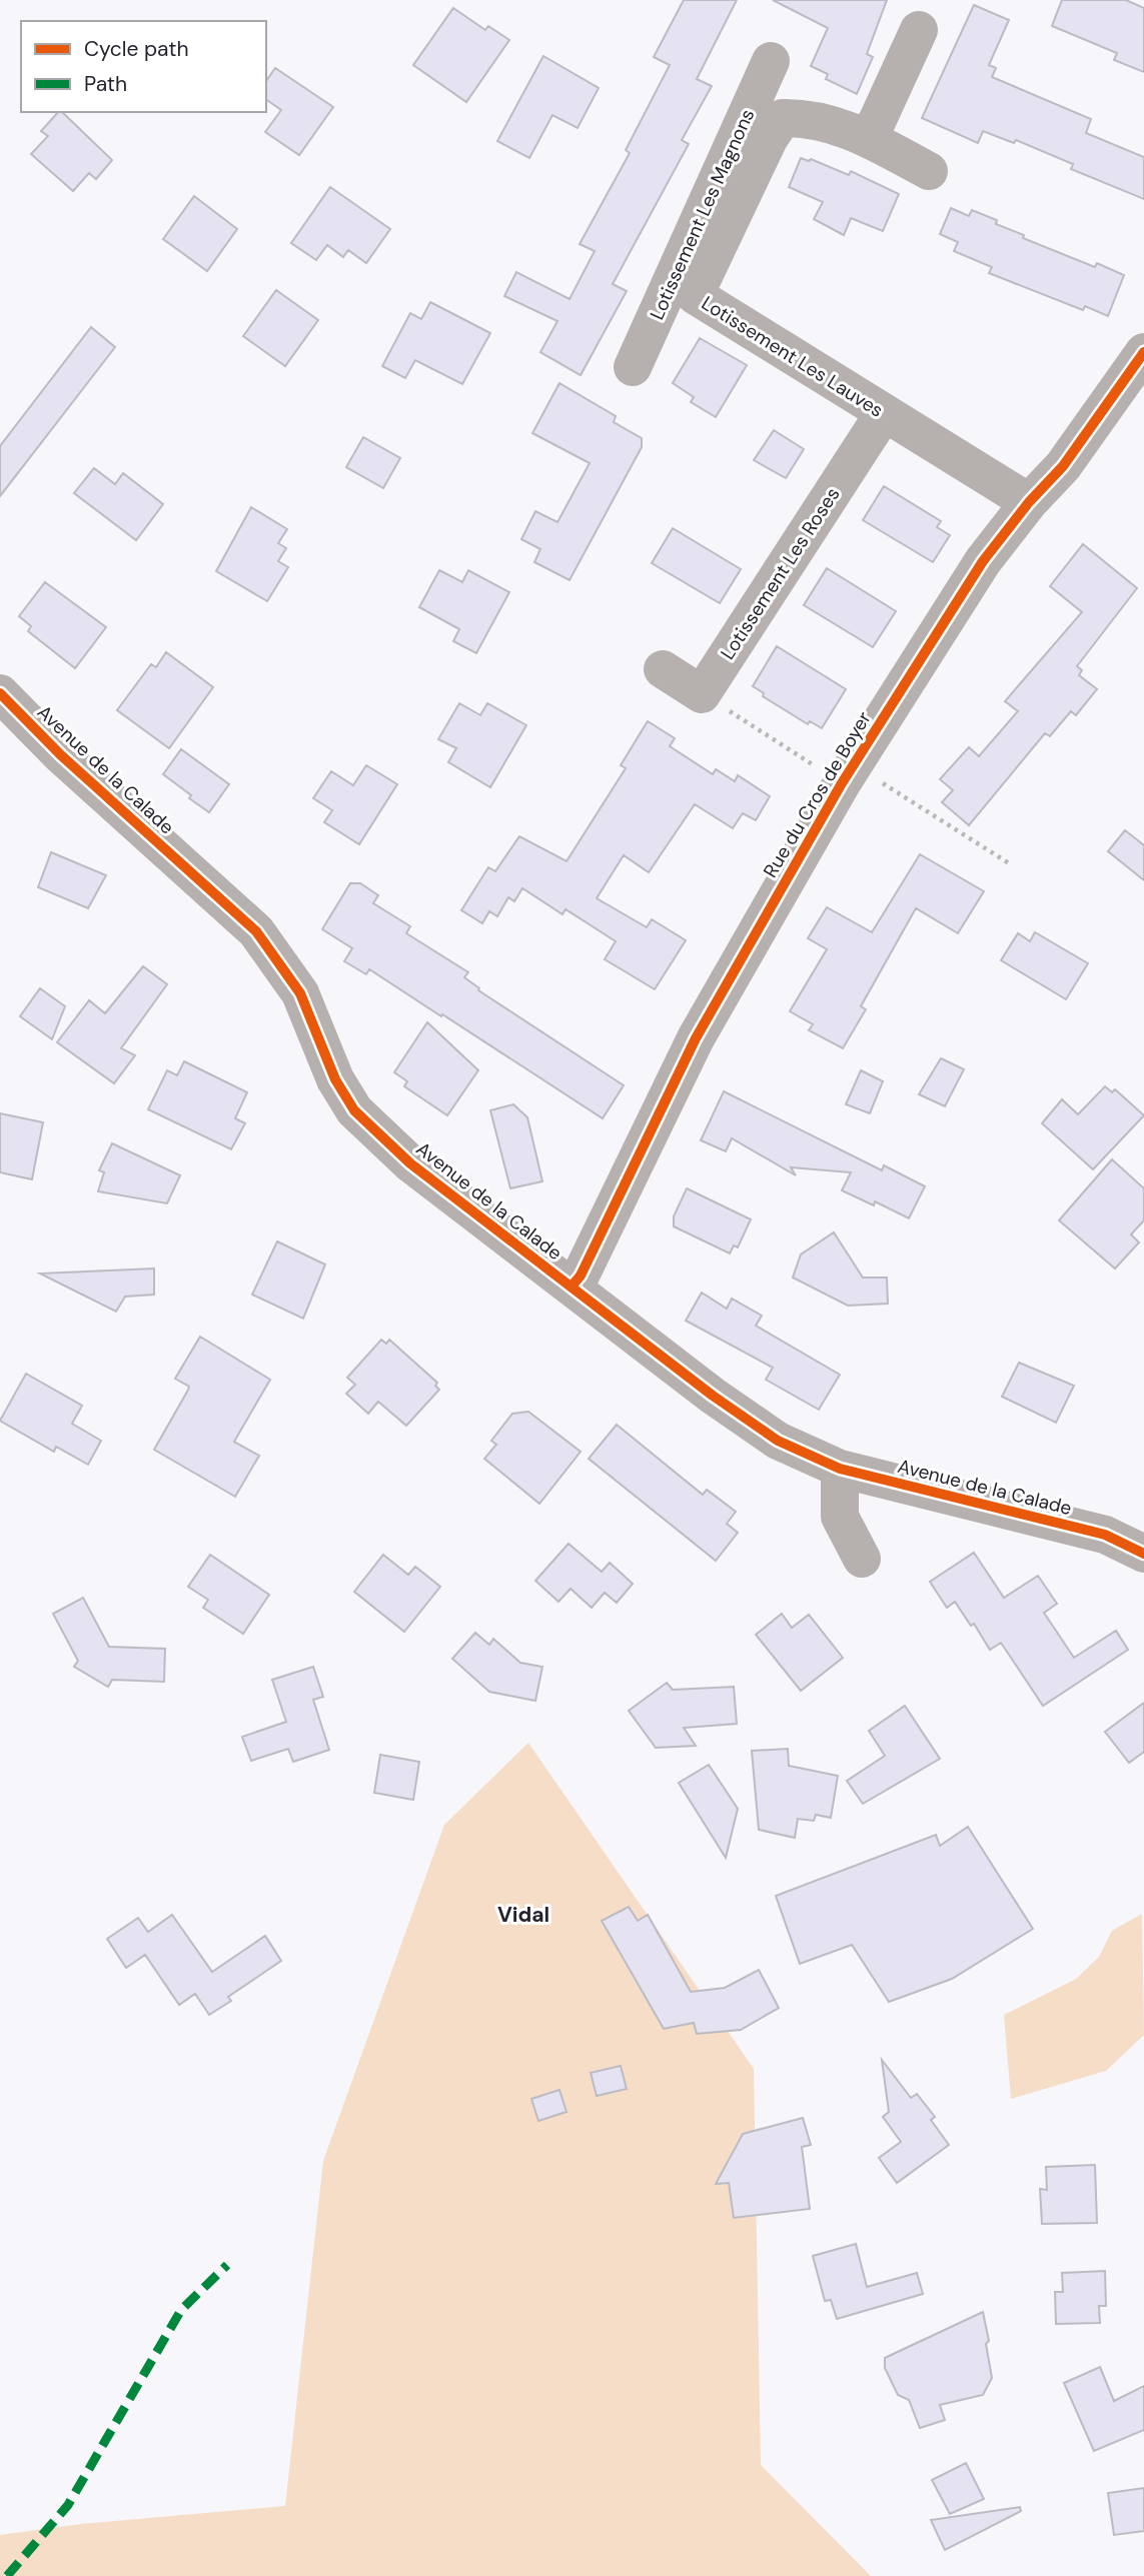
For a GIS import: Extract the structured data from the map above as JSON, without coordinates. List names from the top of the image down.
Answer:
{
  "streets": {
    "street": [
      "Lotissement Les Magnons",
      "Lotissement Les Lauves",
      "Lotissement Les Roses",
      "Avenue de la Calade",
      "Rue du Cros de Boyer"
    ]
  },
  "crossings": [
    ["Lotissement Les Magnons", "Lotissement Les Lauves"],
    ["Lotissement Les Lauves", "Lotissement Les Roses"],
    ["Lotissement Les Lauves", "Rue du Cros de Boyer"],
    ["Avenue de la Calade", "Rue du Cros de Boyer"]
  ],
  "districts": ["Vidal"],
  "legend": ["Cycle path", "Path"]
}
